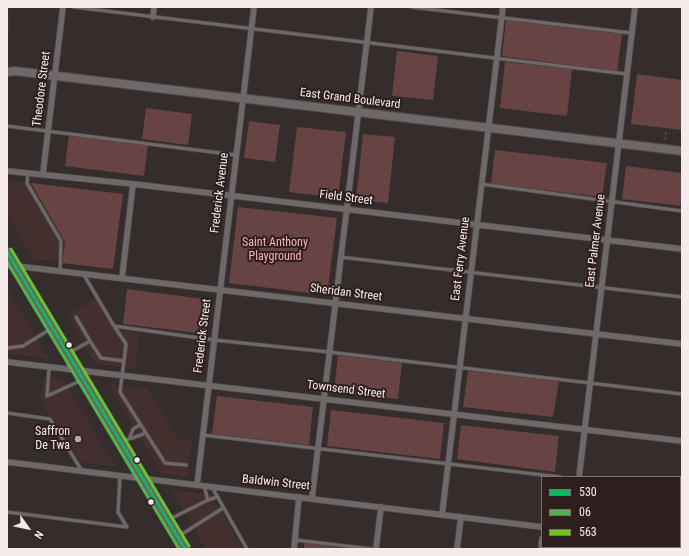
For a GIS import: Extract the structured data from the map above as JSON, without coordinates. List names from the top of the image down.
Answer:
{
  "streets": {
    "main road": ["East Grand Boulevard"],
    "street": [
      "Theodore Street",
      "Frederick Avenue",
      "Field Street",
      "East Palmer Avenue",
      "East Ferry Avenue",
      "Sheridan Street",
      "Frederick Street",
      "Townsend Street",
      "Baldwin Street"
    ]
  },
  "crossings": [
    ["Theodore Street", "East Grand Boulevard"],
    ["Theodore Street", "Field Street"],
    ["East Grand Boulevard", "Frederick Avenue"],
    ["East Grand Boulevard", "East Palmer Avenue"],
    ["East Grand Boulevard", "East Ferry Avenue"],
    ["Frederick Avenue", "Field Street"],
    ["Frederick Avenue", "Sheridan Street"],
    ["Frederick Avenue", "Frederick Street"],
    ["Field Street", "East Palmer Avenue"],
    ["Field Street", "East Ferry Avenue"],
    ["East Palmer Avenue", "Sheridan Street"],
    ["East Palmer Avenue", "Townsend Street"],
    ["East Ferry Avenue", "Sheridan Street"],
    ["East Ferry Avenue", "Townsend Street"],
    ["East Ferry Avenue", "Baldwin Street"],
    ["Sheridan Street", "Frederick Street"],
    ["Frederick Street", "Townsend Street"]
  ],
  "parks": ["Saint Anthony Playground"],
  "places": ["Saffron De Twa"],
  "lines": ["transit line 563", "transit line 530", "transit line 06"],
  "legend": ["530", "06", "563"],
  "north": "bottom right"
}
